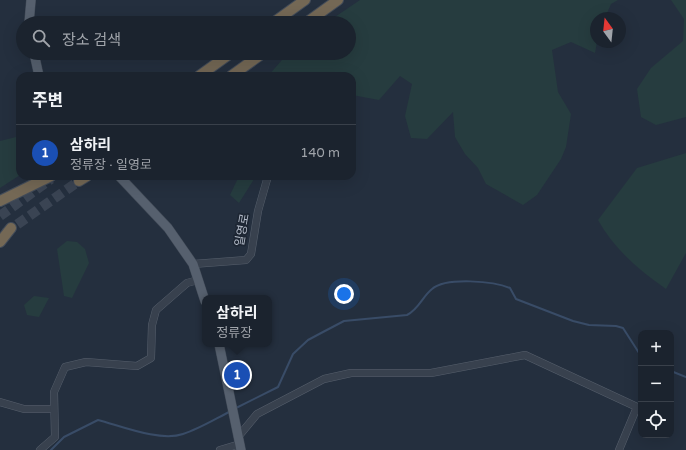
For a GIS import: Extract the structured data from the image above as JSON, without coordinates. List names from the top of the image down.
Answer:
{
  "streets": {
    "street": ["일영로"]
  },
  "north": "top",
  "page": {
    "search": "장소 검색",
    "heading": "주변",
    "list": [
      {
        "mark": "1",
        "name": "삼하리",
        "note": "정류장 · 일영로",
        "value": "140 m"
      }
    ],
    "popup": ["삼하리", "정류장"],
    "map_buttons": ["+", "−"],
    "pins": "1"
  }
}
